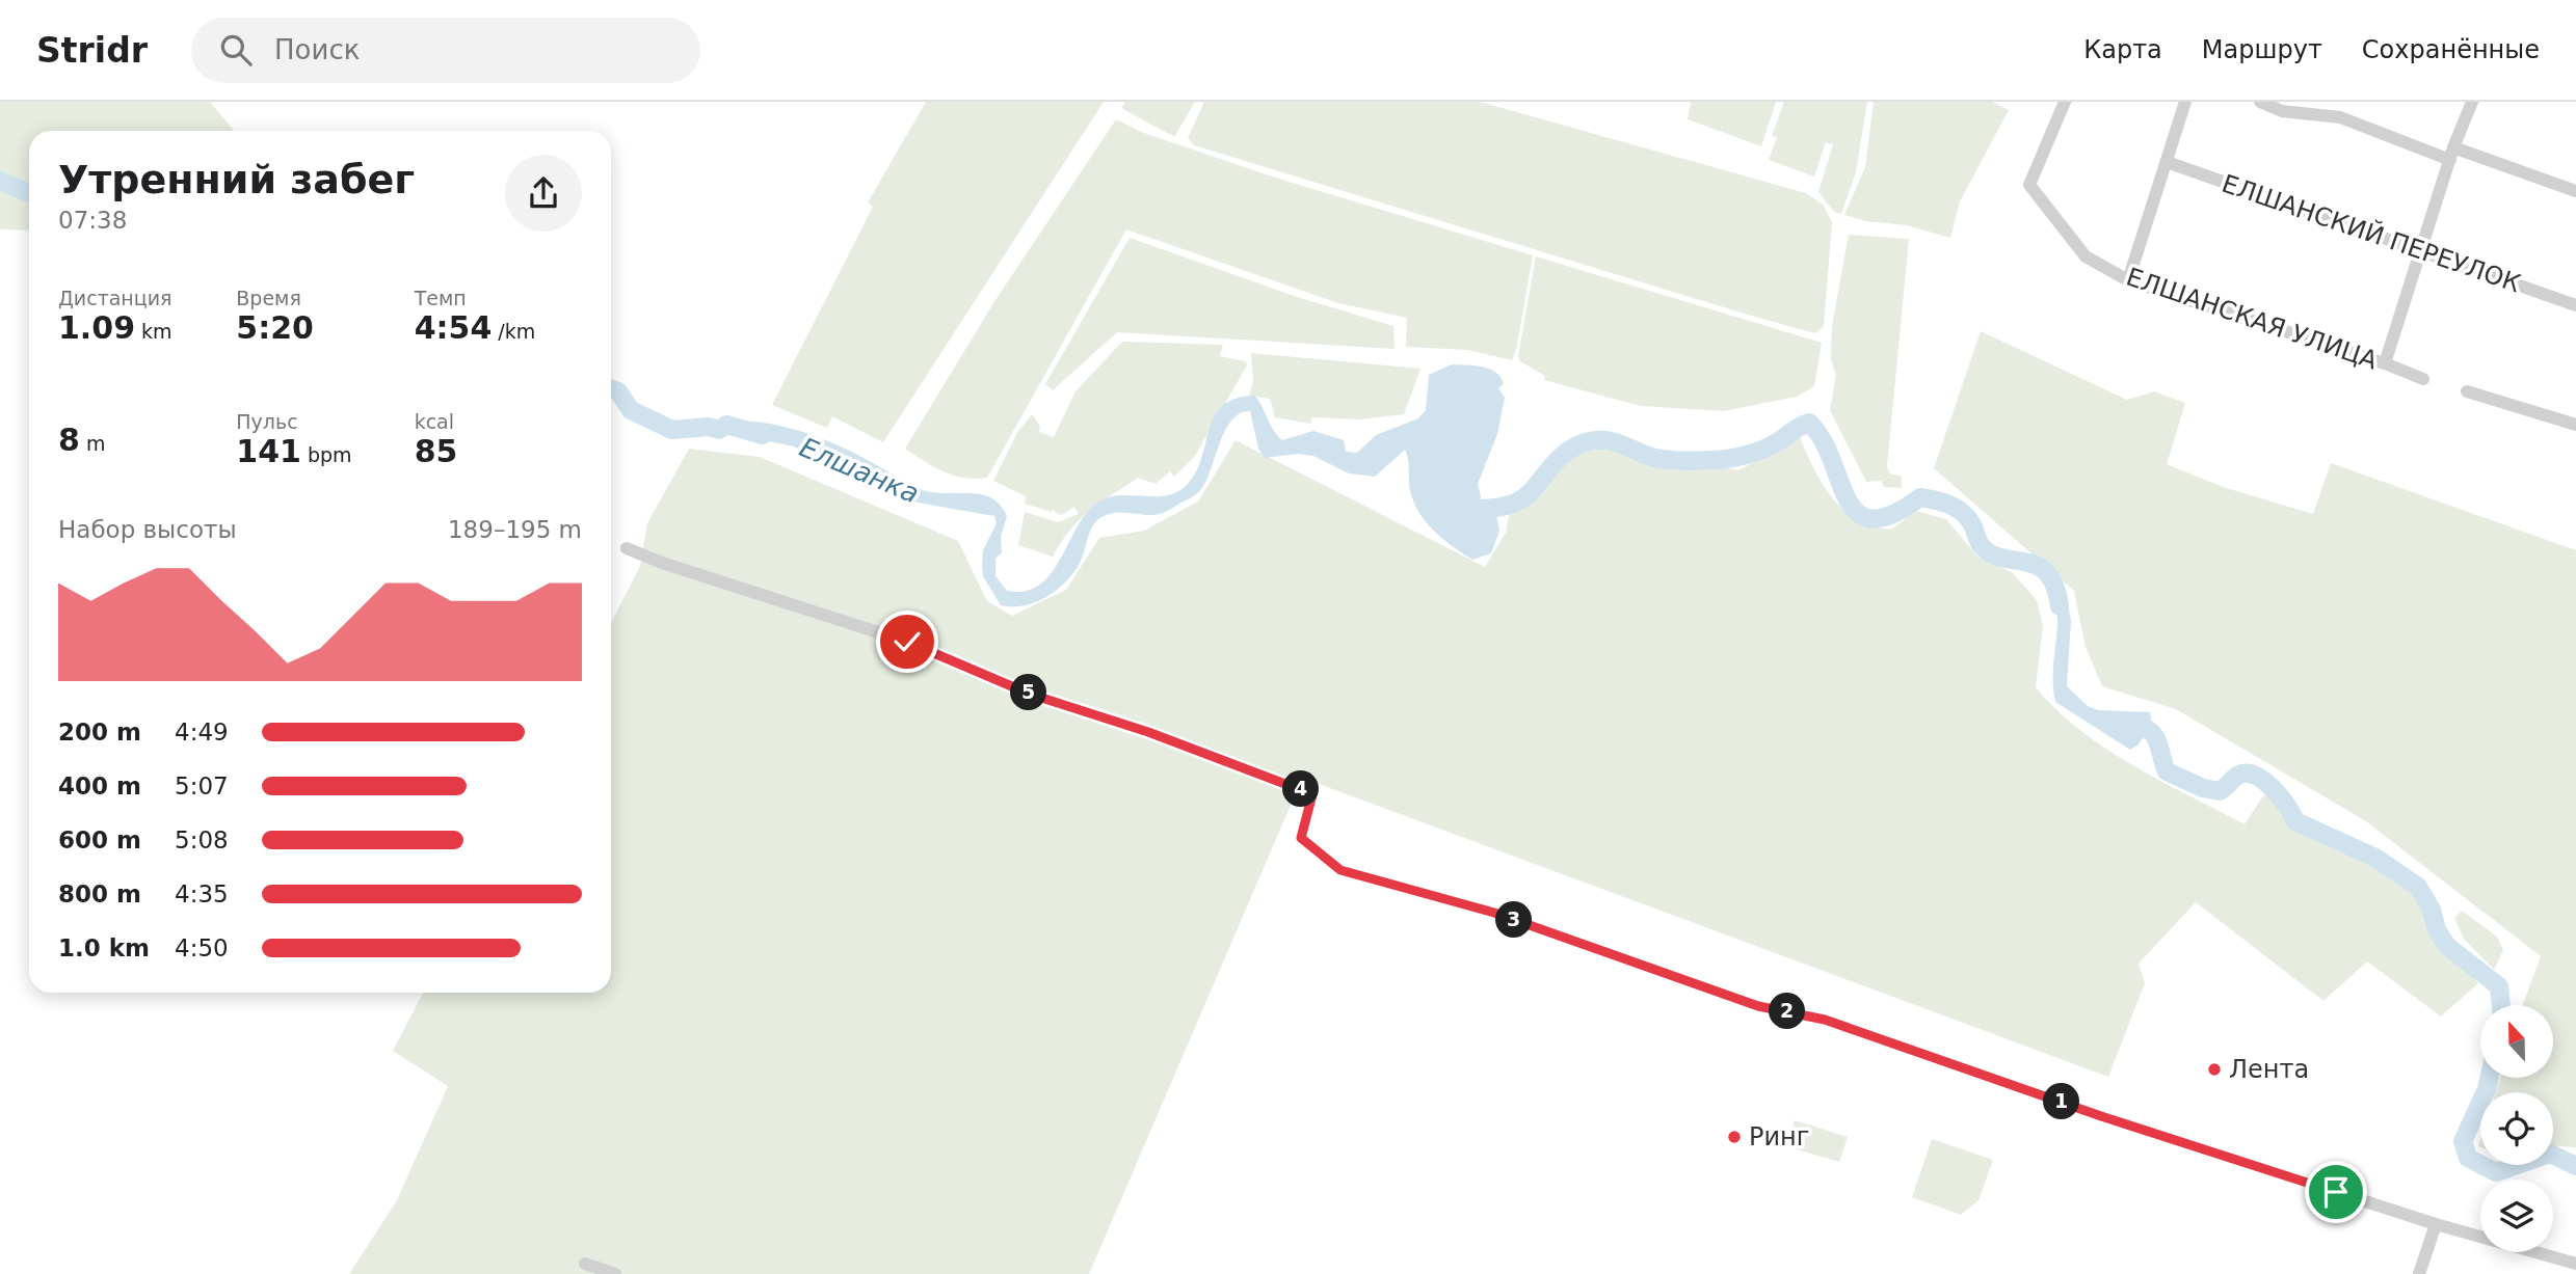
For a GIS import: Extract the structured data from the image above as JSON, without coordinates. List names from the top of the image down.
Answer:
{
  "streets": {
    "street": ["ЕЛШАНСКИЙ ПЕРЕУЛОК", "ЕЛШАНСКАЯ УЛИЦА"]
  },
  "water": ["Елшанка"],
  "places": ["Лента", "Ринг"],
  "north": "top",
  "page": {
    "header": "Stridr",
    "search": "Поиск",
    "nav": ["Карта", "Маршрут", "Сохранённые"],
    "heading": ["Утренний забег", "07:38"],
    "stats": [
      ["Дистанция", "1.09 km"],
      ["Время", "5:20"],
      ["Темп", "4:54 /km"],
      ["8 m"],
      ["Пульс", "141 bpm"],
      ["kcal", "85"]
    ],
    "chart": ["Набор высоты", "189–195 m"],
    "pins": [
      "5",
      "4",
      "3",
      "2",
      "1"
    ],
    "list": [
      {
        "name": "200 m",
        "note": "4:49"
      },
      {
        "name": "400 m",
        "note": "5:07"
      },
      {
        "name": "600 m",
        "note": "5:08"
      },
      {
        "name": "800 m",
        "note": "4:35"
      },
      {
        "name": "1.0 km",
        "note": "4:50"
      }
    ]
  }
}
